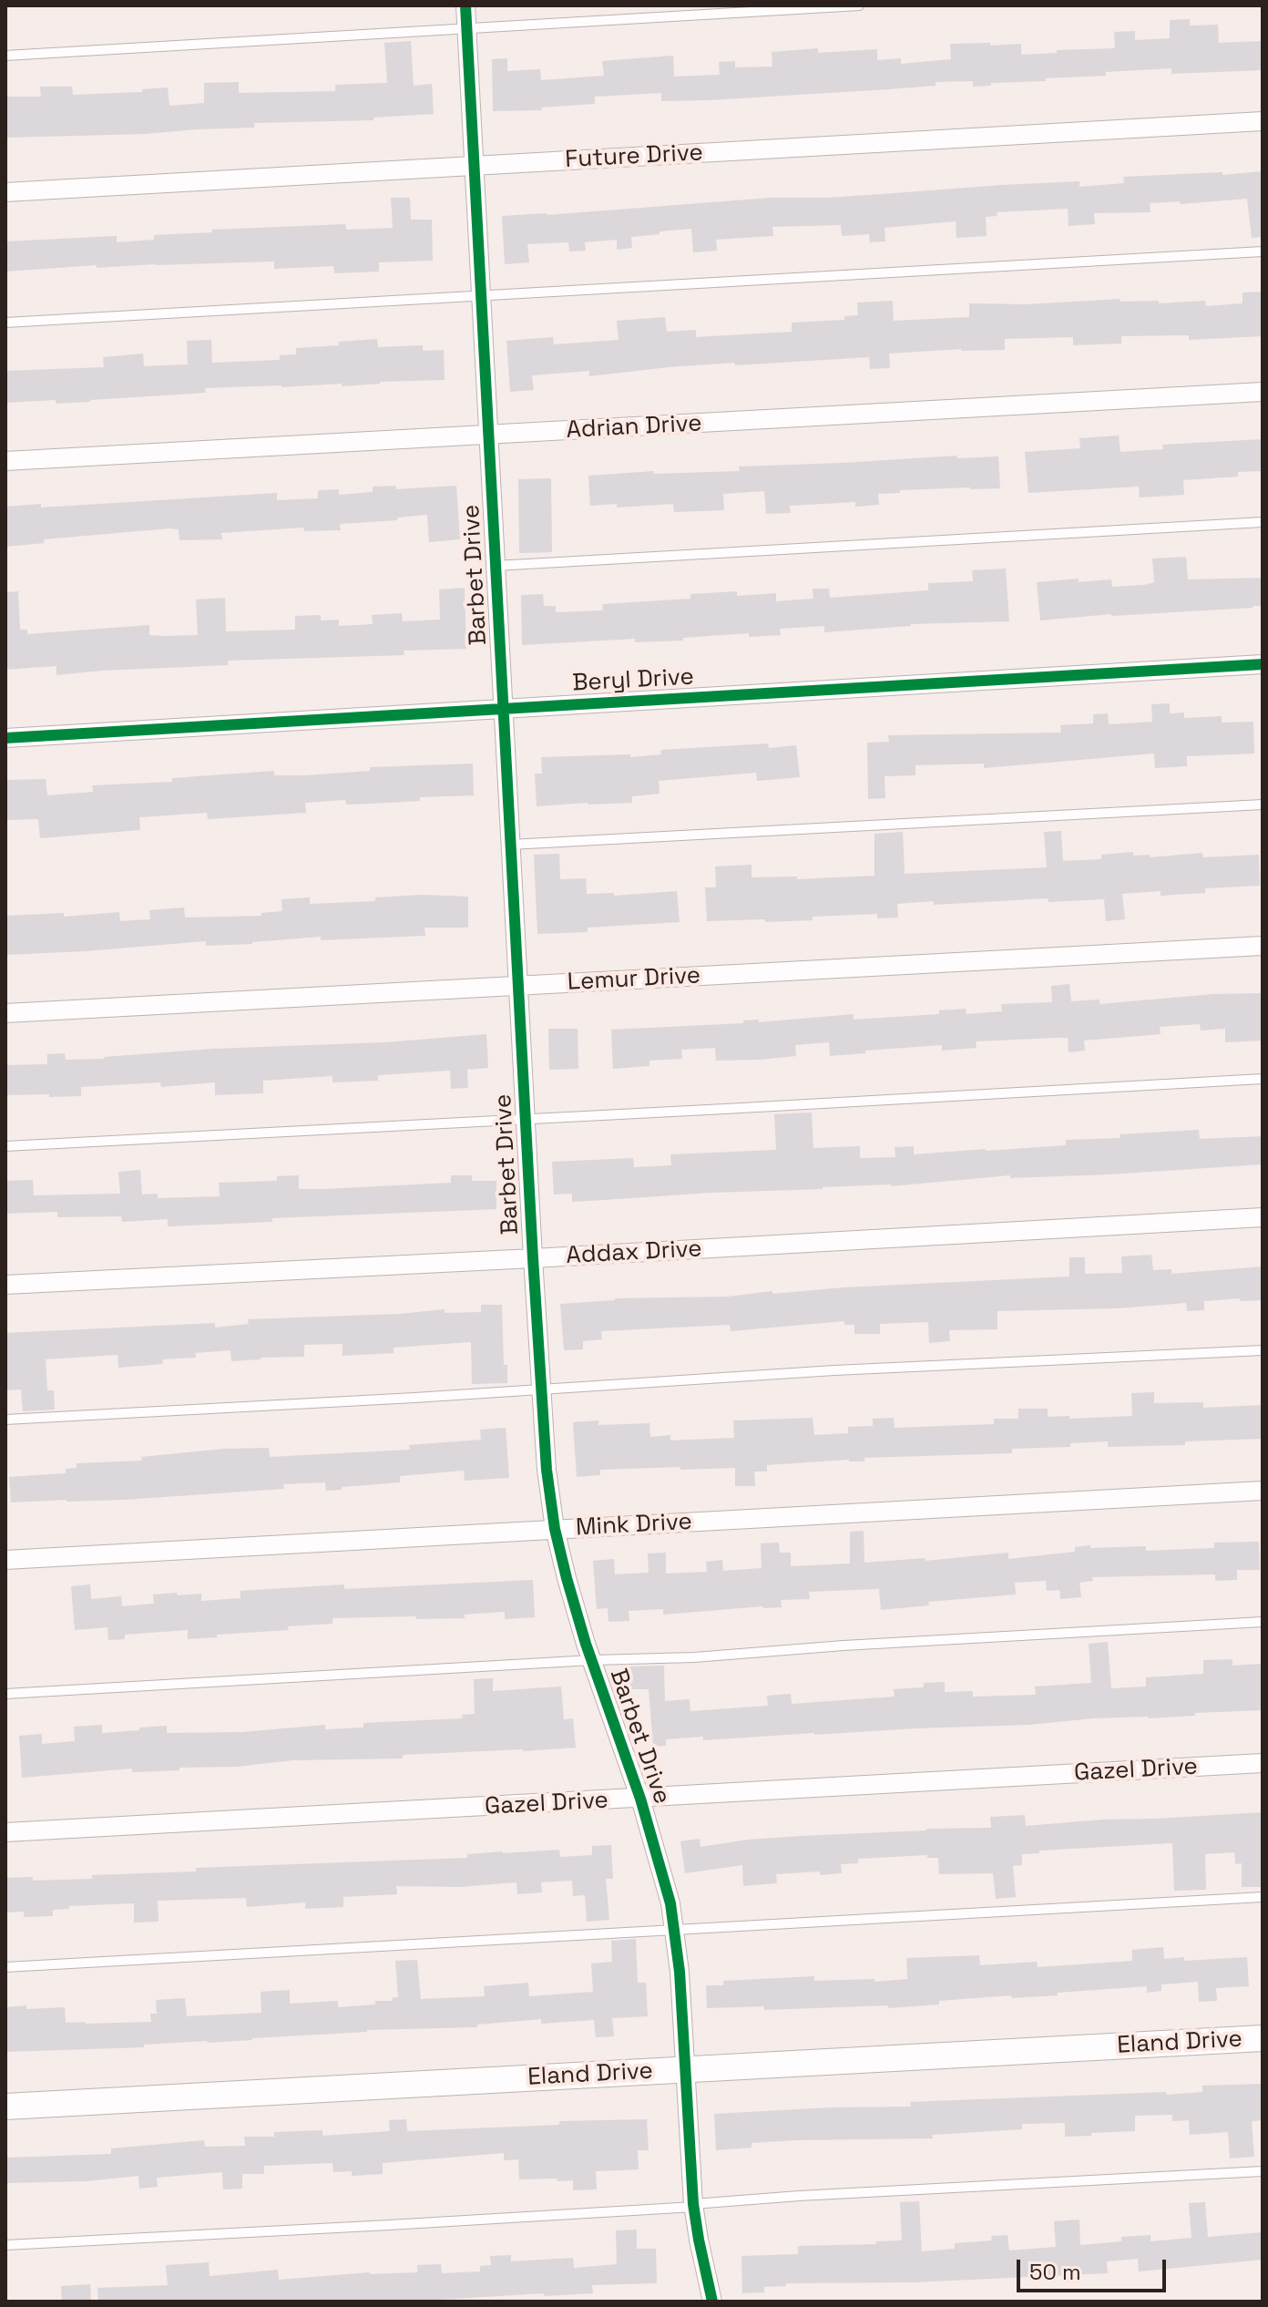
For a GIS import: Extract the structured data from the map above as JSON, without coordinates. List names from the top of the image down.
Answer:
{
  "streets": {
    "street": [
      "Future Drive",
      "Adrian Drive",
      "Barbet Drive",
      "Beryl Drive",
      "Lemur Drive",
      "Addax Drive",
      "Mink Drive",
      "Gazel Drive",
      "Eland Drive"
    ]
  },
  "crossings": [
    ["Future Drive", "Barbet Drive"],
    ["Adrian Drive", "Barbet Drive"],
    ["Barbet Drive", "Beryl Drive"],
    ["Barbet Drive", "Lemur Drive"],
    ["Barbet Drive", "Addax Drive"],
    ["Barbet Drive", "Mink Drive"],
    ["Barbet Drive", "Gazel Drive"],
    ["Barbet Drive", "Eland Drive"]
  ],
  "scale_bar": "50 m"
}
